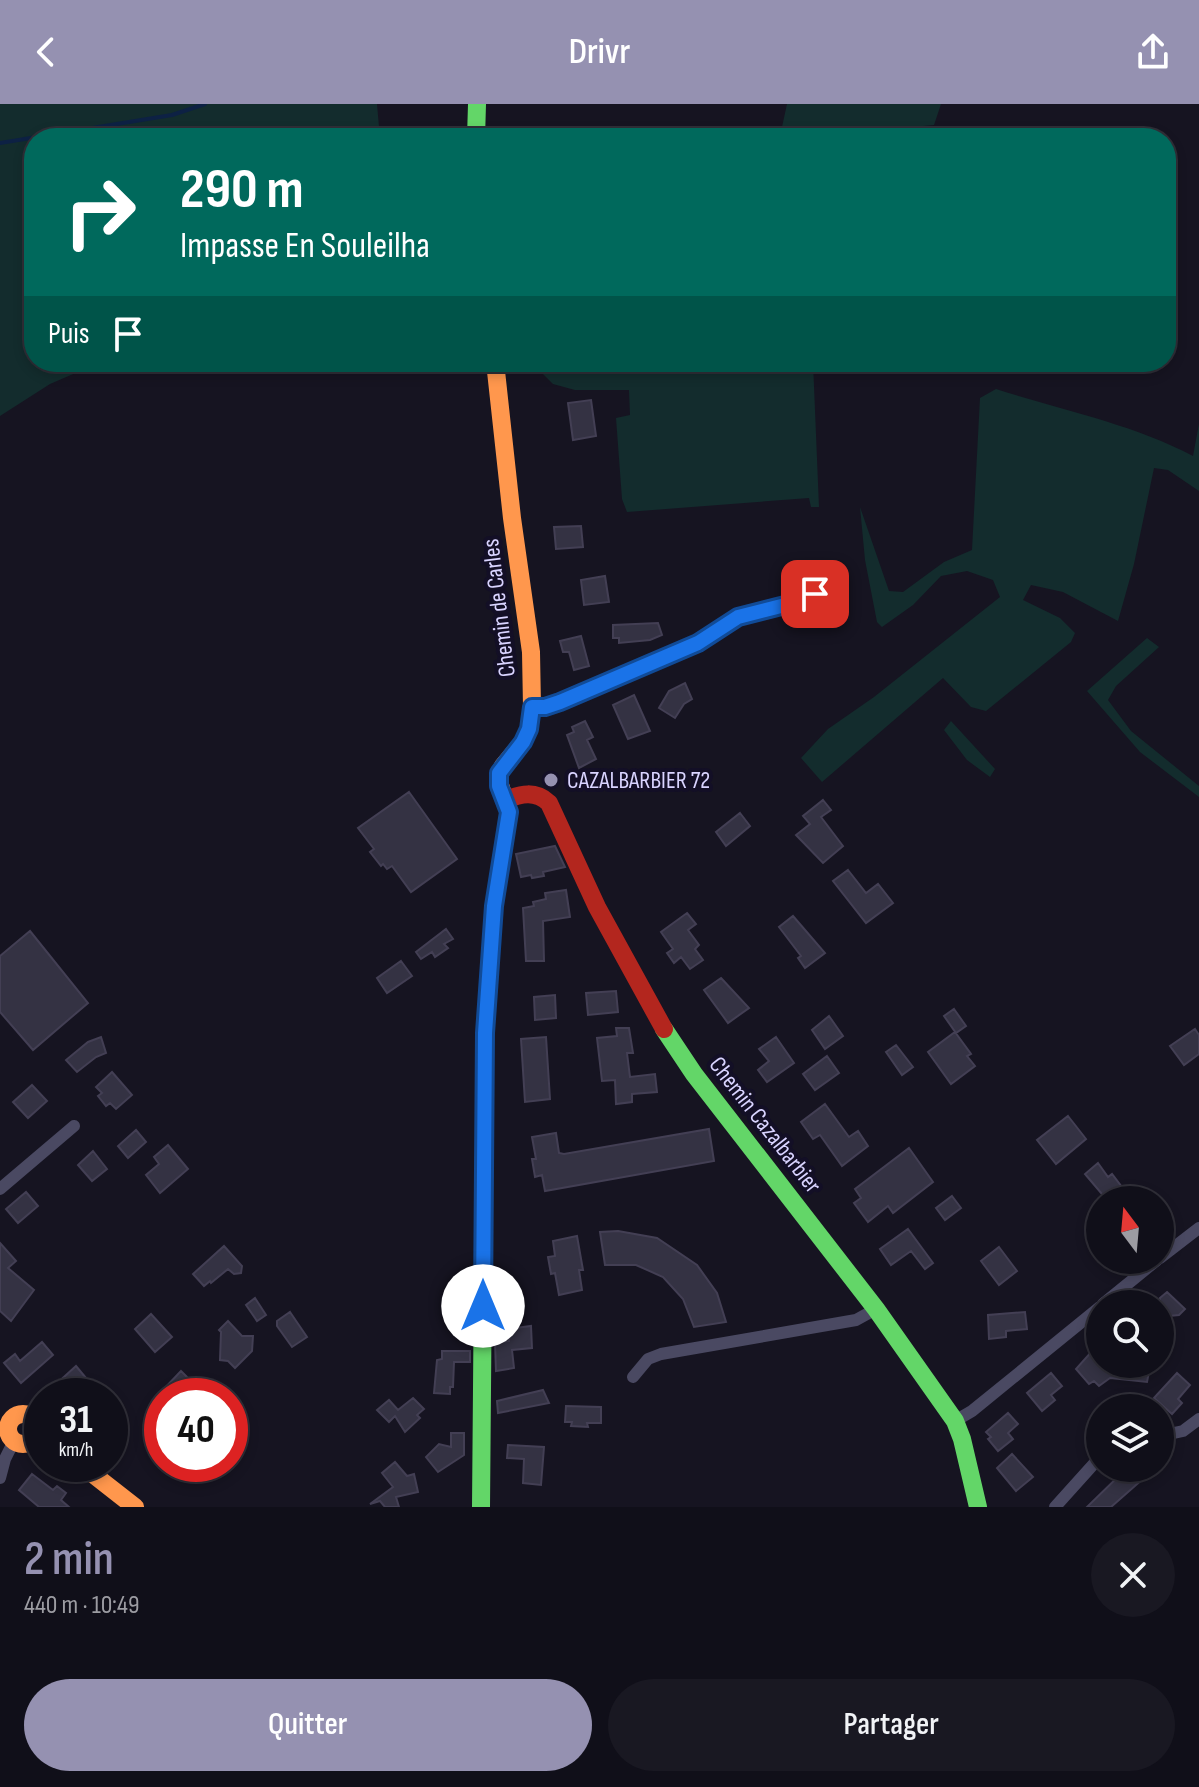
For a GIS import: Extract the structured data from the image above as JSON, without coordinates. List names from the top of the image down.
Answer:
{
  "streets": {
    "street": ["Chemin de Carles", "Chemin Cazalbarbier"]
  },
  "crossings": [
    ["Chemin de Carles", "Chemin Cazalbarbier"]
  ],
  "places": ["CAZALBARBIER 72"],
  "north": "top",
  "page": {
    "header": "Drivr",
    "turn": ["290 m", "Impasse En Souleilha"],
    "then": "Puis",
    "speed": "31 km/h",
    "limit": "40",
    "heading": ["2 min", "440 m · 10:49"],
    "buttons": ["Quitter", "Partager"]
  }
}
